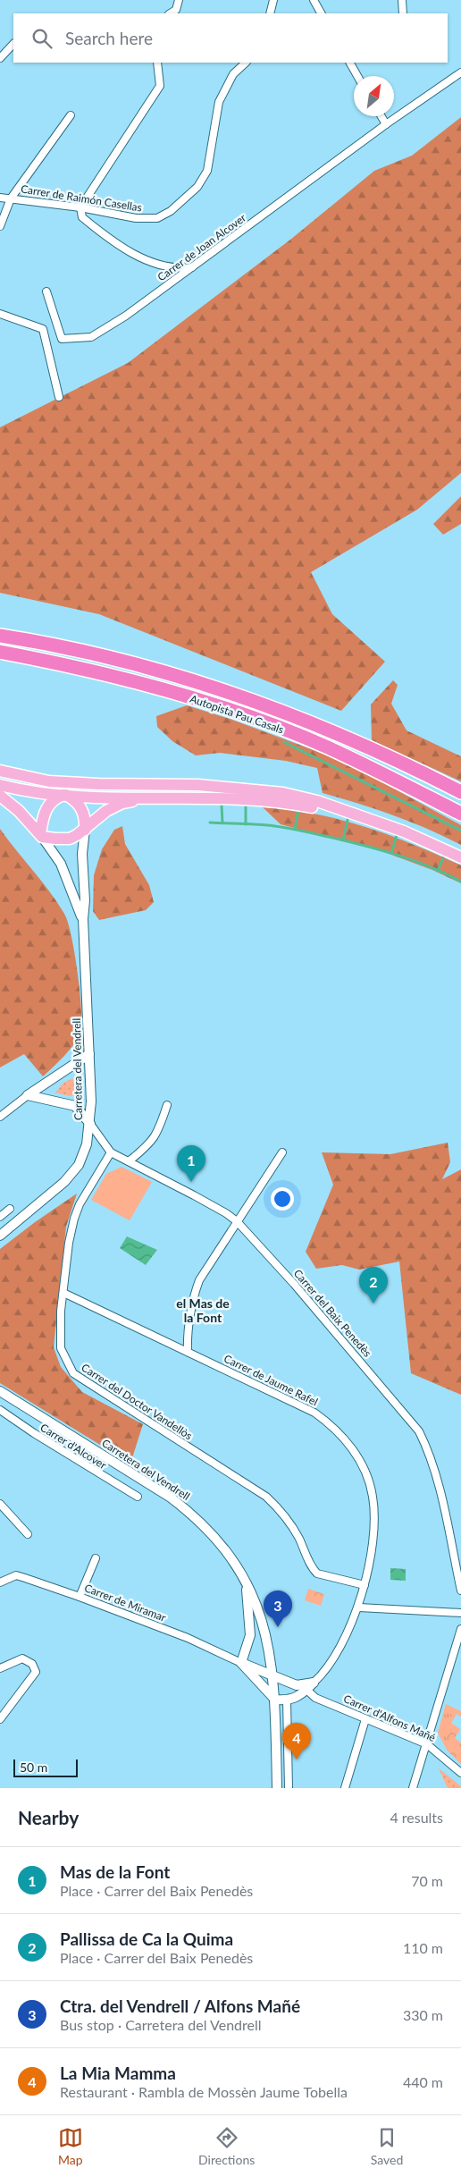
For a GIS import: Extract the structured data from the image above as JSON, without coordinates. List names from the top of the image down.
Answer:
{
  "streets": {
    "highway": ["Autopista Pau Casals"],
    "street": [
      "Carrer de Raimón Casellas",
      "Carrer de Joan Alcover",
      "Carretera del Vendrell",
      "Carrer del Baix Penedès",
      "Carrer de Jaume Rafel",
      "Carrer del Doctor Vandellòs",
      "Carrer d'Alcover",
      "Carrer de Miramar",
      "Carrer d'Alfons Mañé"
    ]
  },
  "crossings": [
    ["Carretera del Vendrell", "Carrer del Baix Penedès"],
    ["Carrer del Baix Penedès", "Carrer del Doctor Vandellòs"],
    ["Carrer de Jaume Rafel", "Carrer del Doctor Vandellòs"]
  ],
  "districts": ["el Mas de la Font"],
  "scale_bar": "50 m",
  "north": "top right",
  "page": {
    "search": "Search here",
    "pins": [
      "1",
      "2",
      "3",
      "4"
    ],
    "scale": "50 m",
    "heading": ["Nearby", "4 results"],
    "list": [
      {
        "mark": "1",
        "name": "Mas de la Font",
        "note": "Place · Carrer del Baix Penedès",
        "value": "70 m"
      },
      {
        "mark": "2",
        "name": "Pallissa de Ca la Quima",
        "note": "Place · Carrer del Baix Penedès",
        "value": "110 m"
      },
      {
        "mark": "3",
        "name": "Ctra. del Vendrell / Alfons Mañé",
        "note": "Bus stop · Carretera del Vendrell",
        "value": "330 m"
      },
      {
        "mark": "4",
        "name": "La Mia Mamma",
        "note": "Restaurant · Rambla de Mossèn Jaume Tobella",
        "value": "440 m"
      }
    ],
    "nav": ["Map", "Directions", "Saved"]
  }
}
